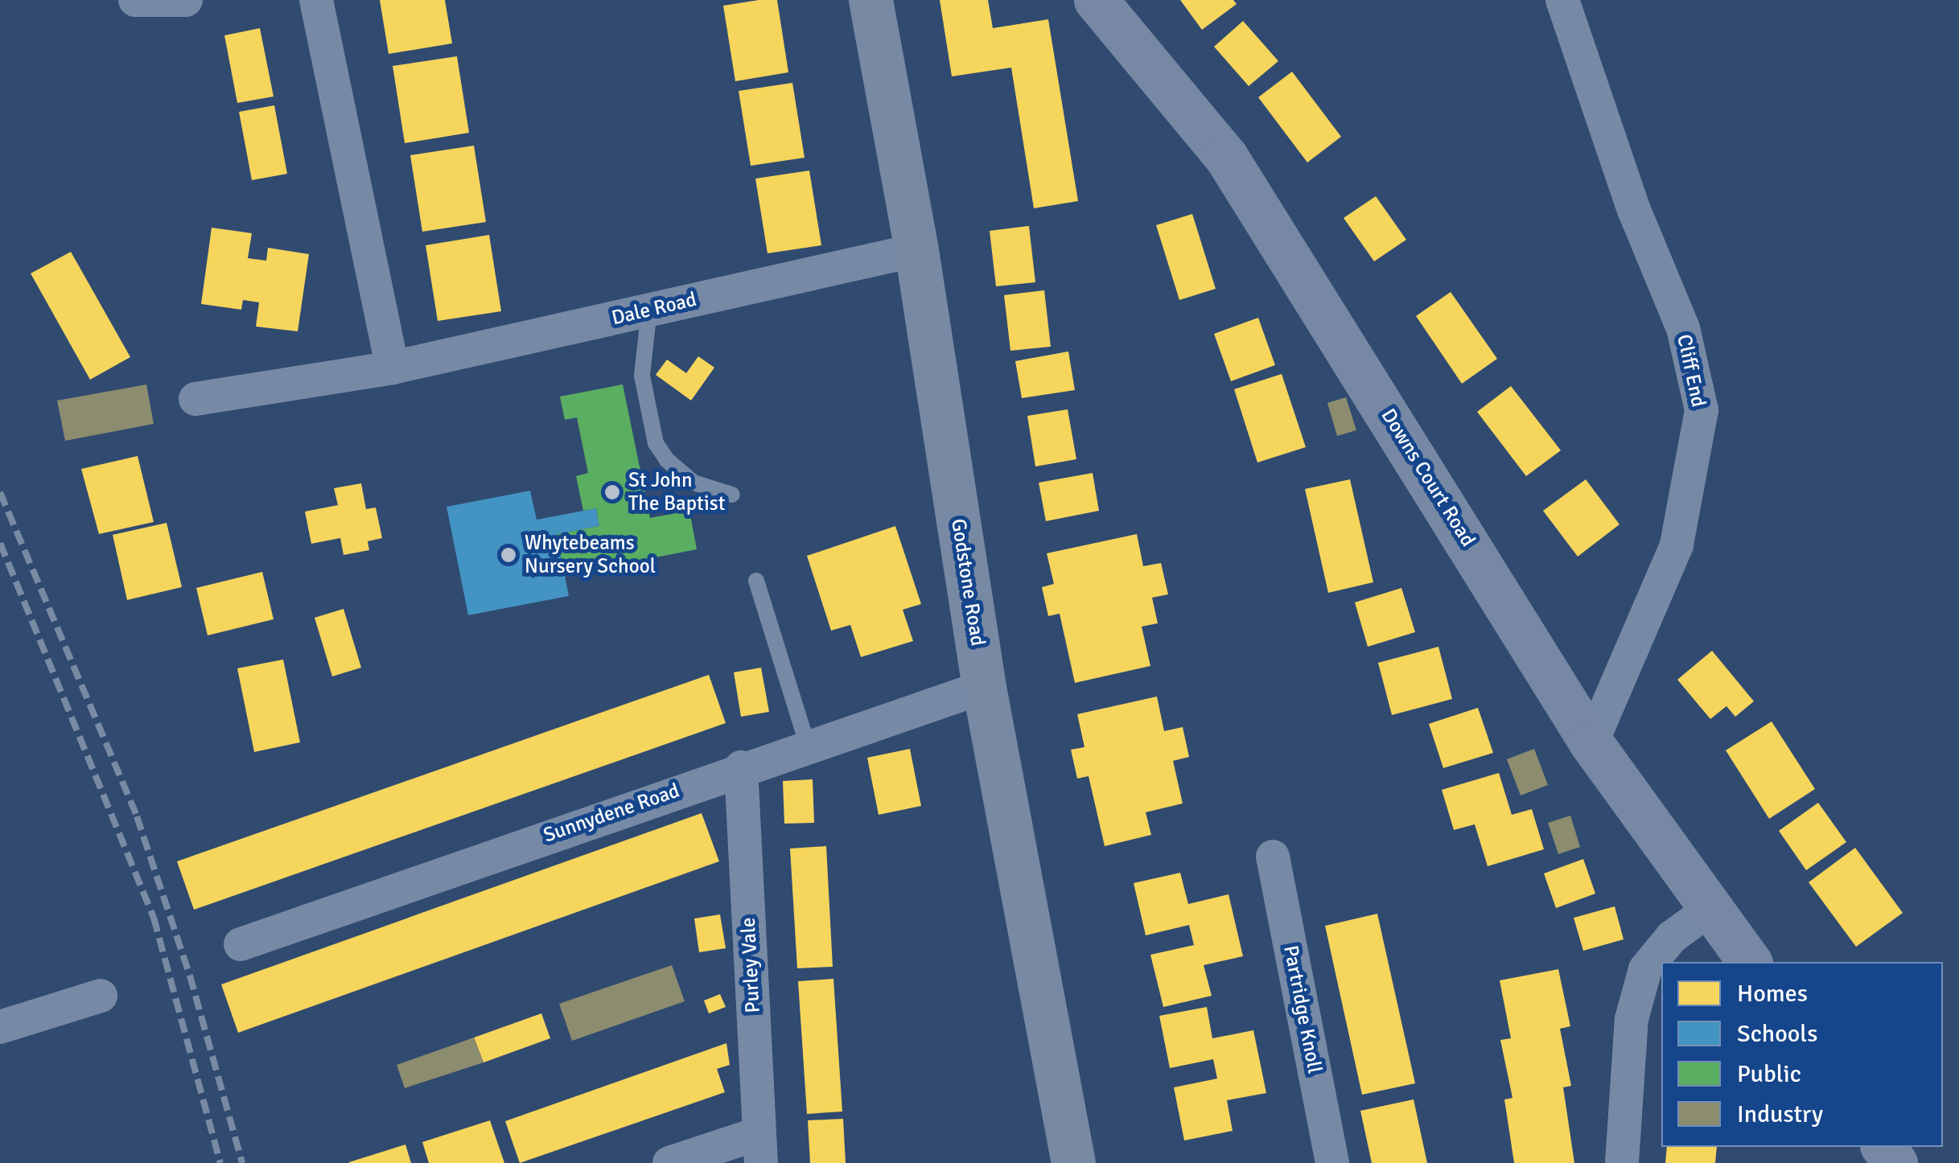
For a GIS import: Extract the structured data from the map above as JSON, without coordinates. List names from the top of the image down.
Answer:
{
  "streets": {
    "highway": ["Godstone Road"],
    "main road": ["Downs Court Road"],
    "street": [
      "Dale Road",
      "Cliff End",
      "Sunnydene Road",
      "Purley Vale",
      "Partridge Knoll"
    ]
  },
  "crossings": [
    ["Dale Road", "Godstone Road"],
    ["Cliff End", "Downs Court Road"],
    ["Godstone Road", "Sunnydene Road"],
    ["Sunnydene Road", "Purley Vale"]
  ],
  "places": ["St John The Baptist", "Whytebeams Nursery School"],
  "legend": [
    "Homes",
    "Schools",
    "Public",
    "Industry"
  ]
}
